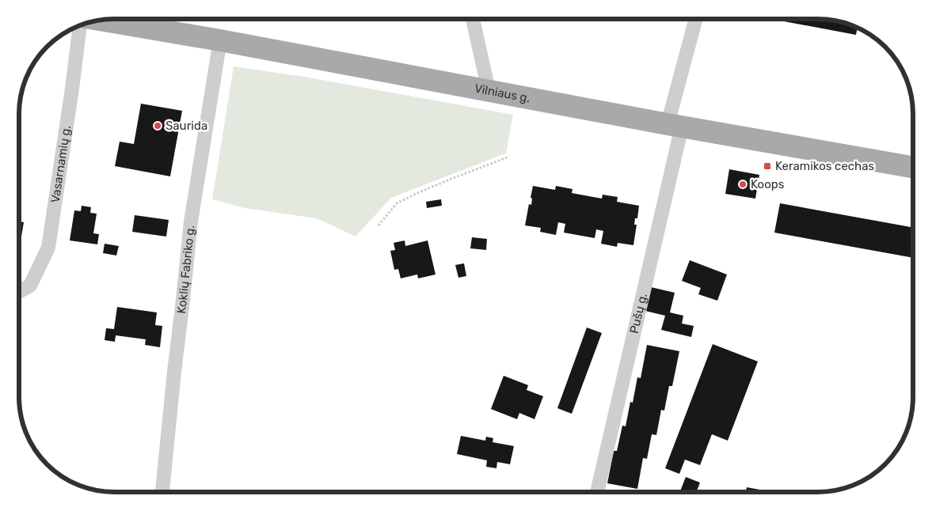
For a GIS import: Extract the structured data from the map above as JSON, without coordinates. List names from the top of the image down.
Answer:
{
  "streets": {
    "main road": ["Vilniaus g."],
    "street": ["Vasarnamių g.", "Koklių Fabriko g.", "Pušų g."]
  },
  "crossings": [
    ["Vilniaus g.", "Koklių Fabriko g."],
    ["Vilniaus g.", "Pušų g."]
  ],
  "places": {
    "other": ["Saurida", "Koops"],
    "transit": ["Keramikos cechas"]
  }
}
